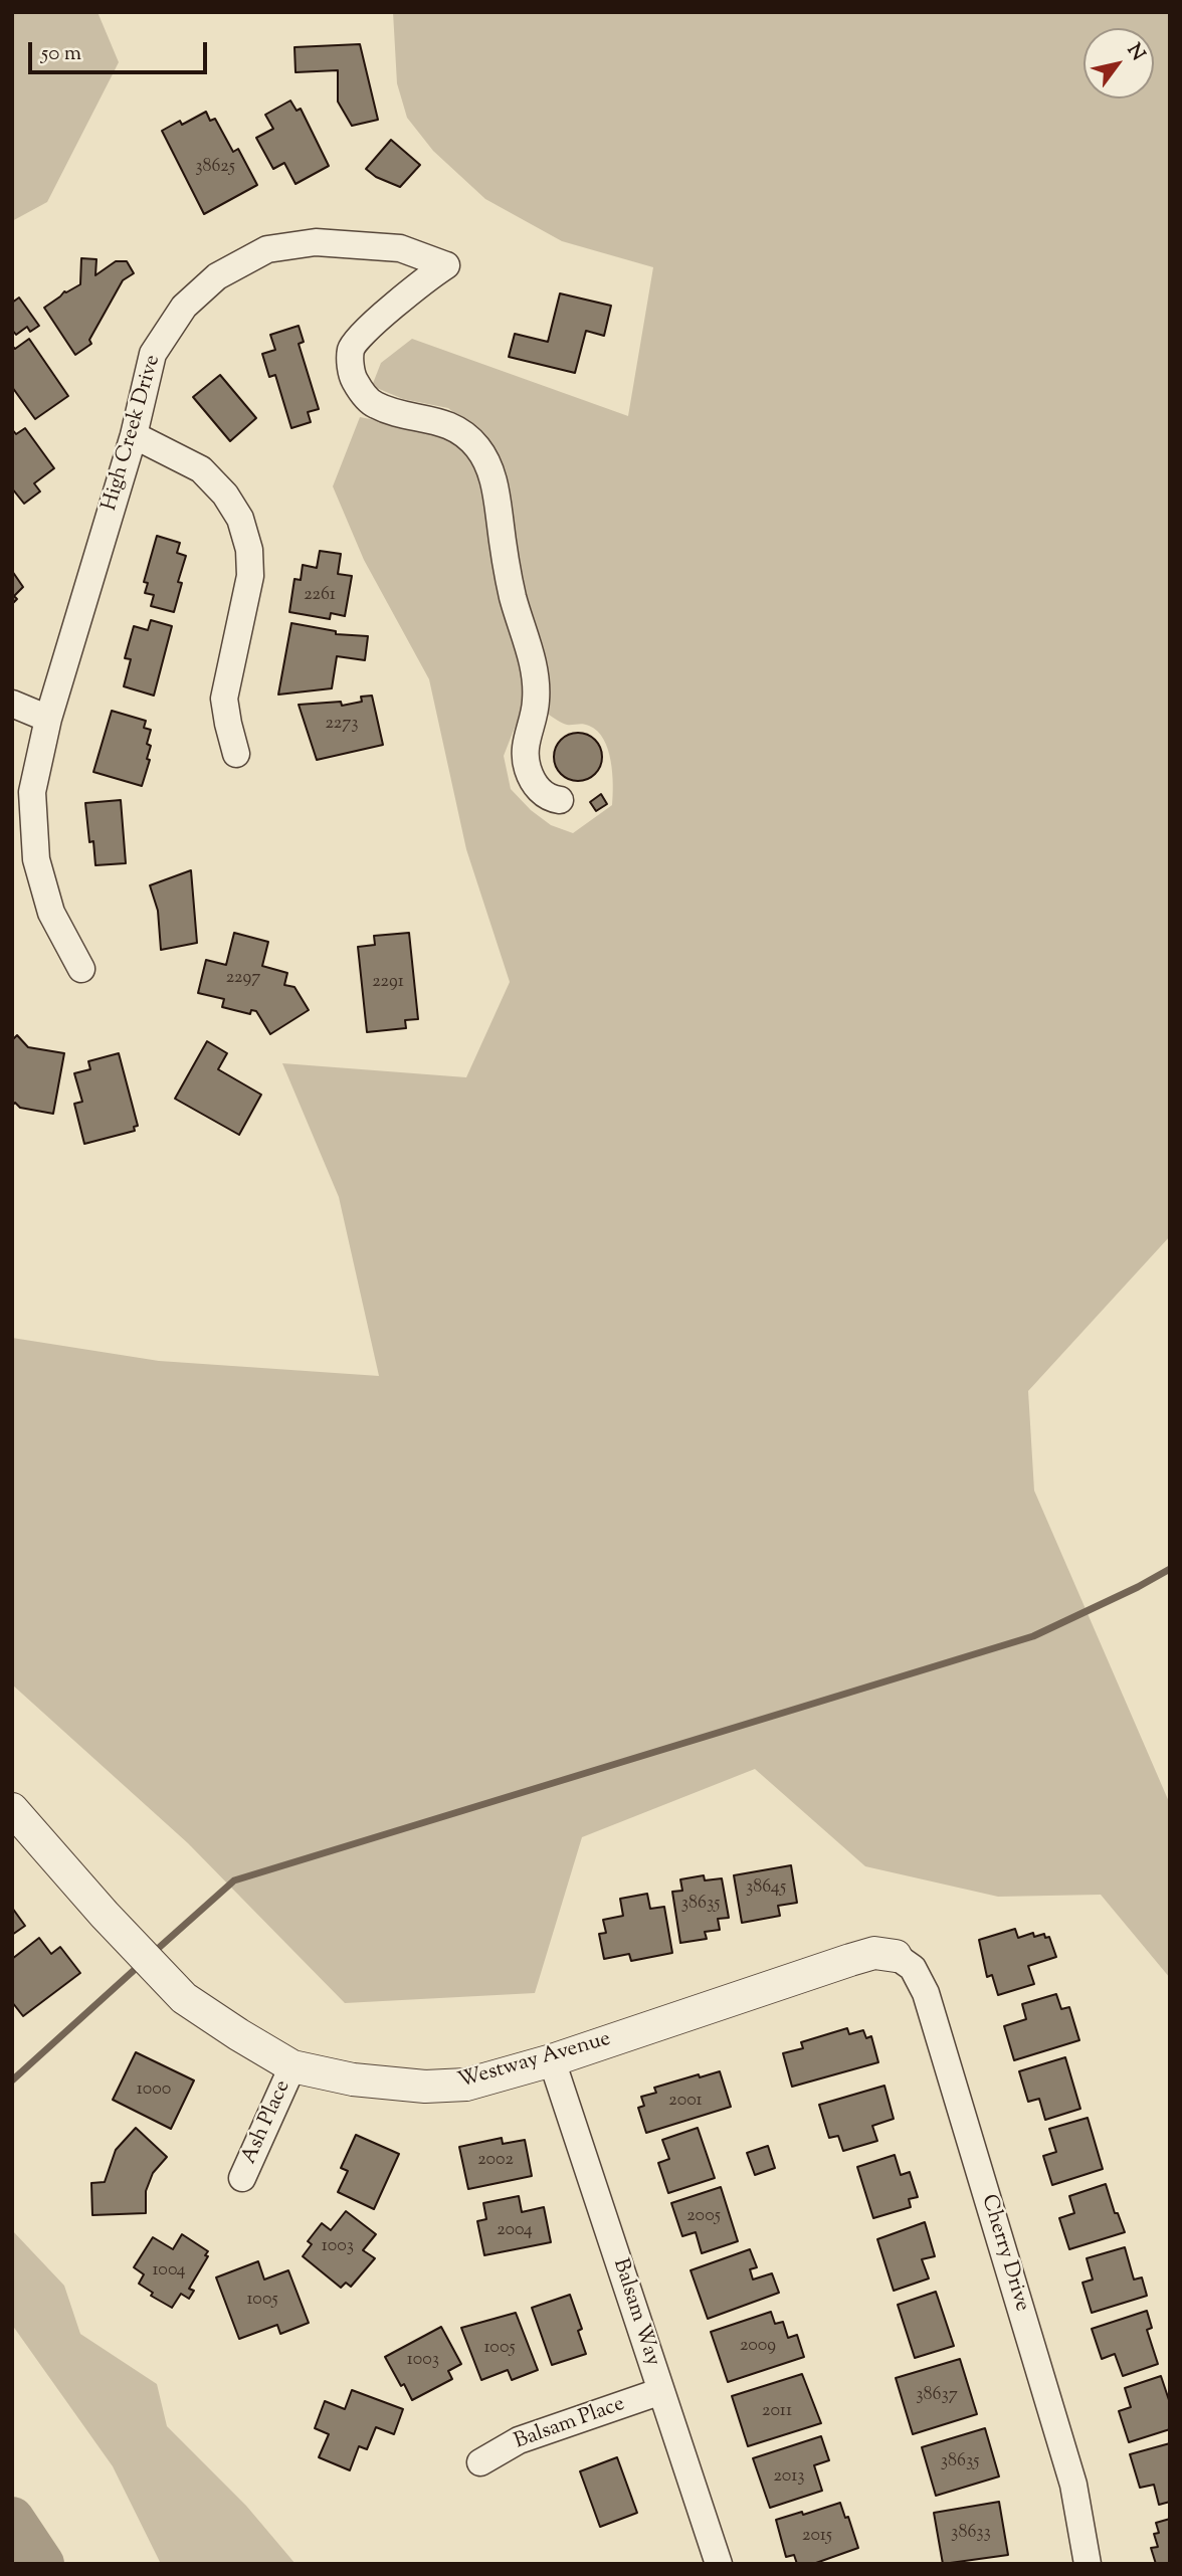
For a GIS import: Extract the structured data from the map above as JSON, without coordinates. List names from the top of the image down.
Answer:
{
  "streets": {
    "street": [
      "High Creek Drive",
      "Westway Avenue",
      "Ash Place",
      "Cherry Drive",
      "Balsam Way",
      "Balsam Place"
    ]
  },
  "crossings": [
    ["Westway Avenue", "Ash Place"],
    ["Westway Avenue", "Cherry Drive"],
    ["Westway Avenue", "Balsam Way"],
    ["Balsam Way", "Balsam Place"]
  ],
  "house_numbers": [
    "38625",
    "2261",
    "2273",
    "2297",
    "2291",
    "38645",
    "38635",
    "1000",
    "2001",
    "2002",
    "2005",
    "2004",
    "1003",
    "1004",
    "1005",
    "2009",
    "1005",
    "1003",
    "38637",
    "2011",
    "38635",
    "2013",
    "38633",
    "2015"
  ],
  "scale_bar": "50 m",
  "north": "top right"
}
